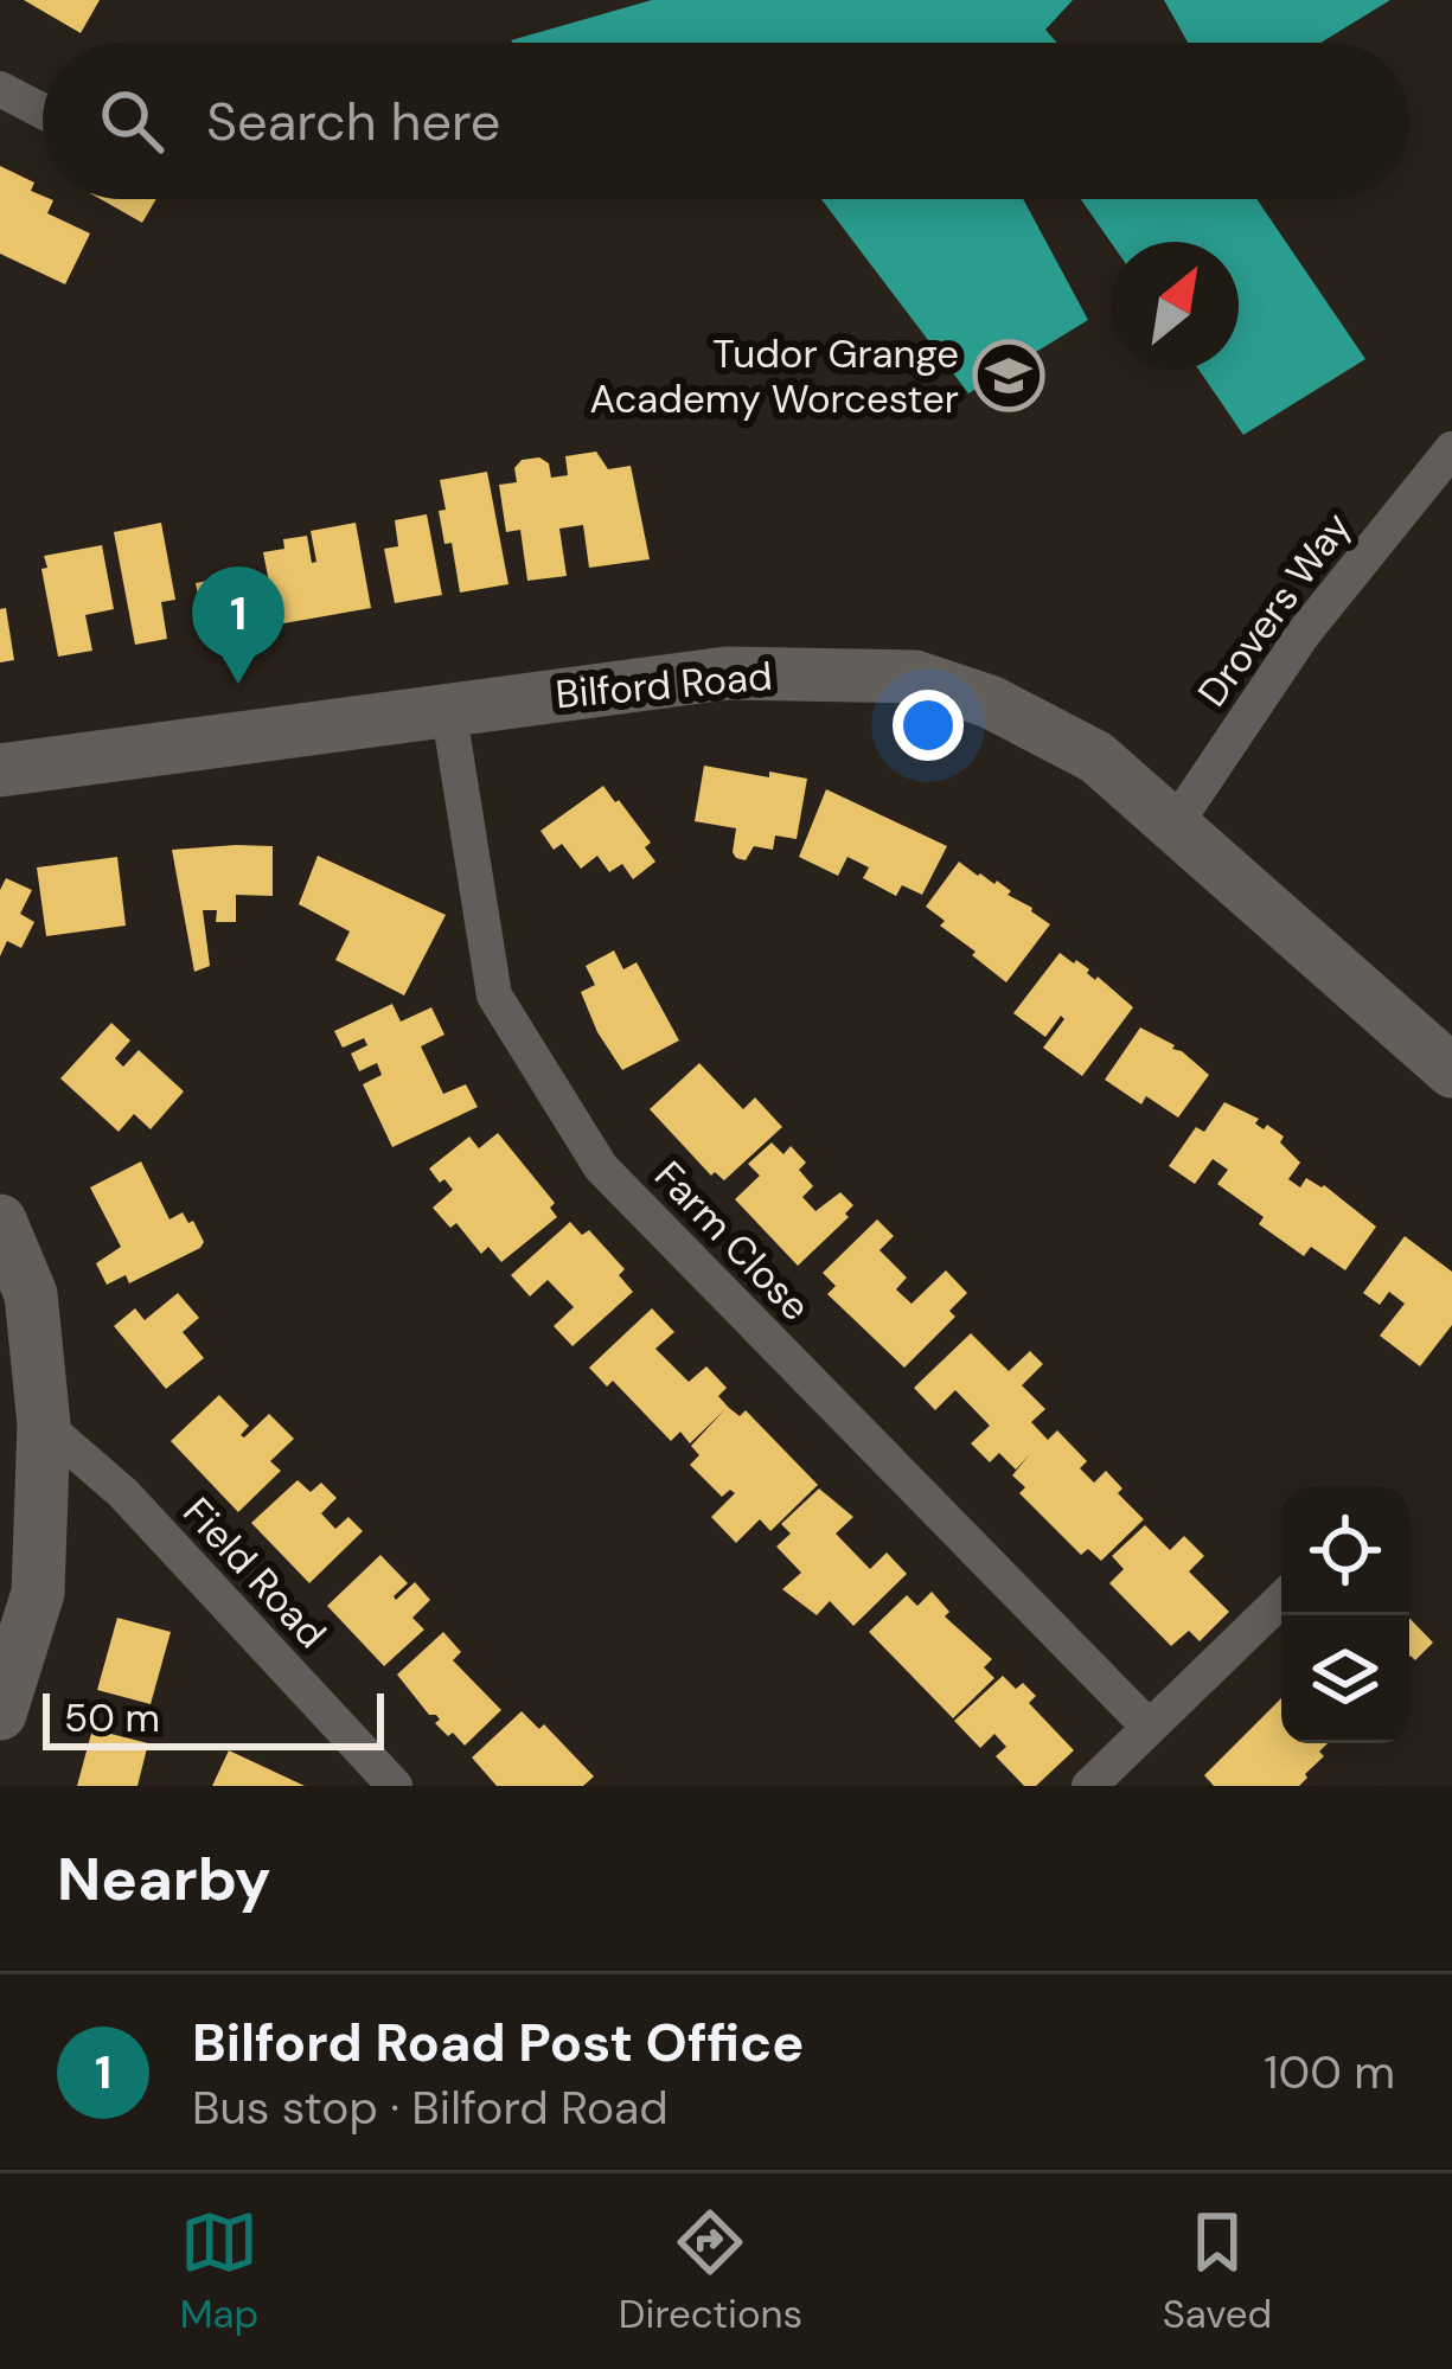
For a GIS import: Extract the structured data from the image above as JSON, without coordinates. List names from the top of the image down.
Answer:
{
  "streets": {
    "street": [
      "Drovers Way",
      "Bilford Road",
      "Farm Close",
      "Field Road"
    ]
  },
  "crossings": [
    ["Drovers Way", "Bilford Road"],
    ["Bilford Road", "Farm Close"]
  ],
  "places": {
    "school or university": ["Tudor Grange Academy Worcester"]
  },
  "scale_bar": "50 m",
  "north": "top right",
  "page": {
    "search": "Search here",
    "pins": "1",
    "scale": "50 m",
    "heading": "Nearby",
    "list": [
      {
        "mark": "1",
        "name": "Bilford Road Post Office",
        "note": "Bus stop · Bilford Road",
        "value": "100 m"
      }
    ],
    "nav": ["Map", "Directions", "Saved"]
  }
}
